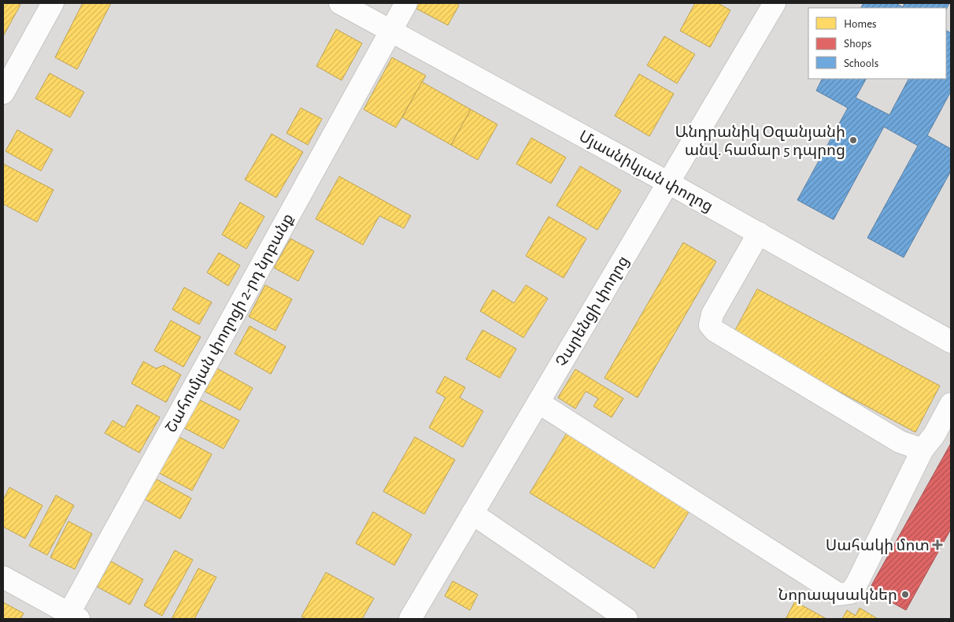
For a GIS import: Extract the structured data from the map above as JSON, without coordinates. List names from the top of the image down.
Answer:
{
  "streets": {
    "street": ["Մյասնիկյան փողոց", "Չարենցի փողոց", "Շահումյան փողոցի 2-րդ նրբանք"]
  },
  "crossings": [
    ["Մյասնիկյան փողոց", "Չարենցի փողոց"],
    ["Մյասնիկյան փողոց", "Շահումյան փողոցի 2-րդ նրբանք"]
  ],
  "places": {
    "other": ["Անդրանիկ Օզանյանի անվ․ համար 5 դպրոց", "Նորապսակներ"],
    "health": ["Սահակի մոտ"]
  },
  "legend": ["Homes", "Shops", "Schools"]
}
